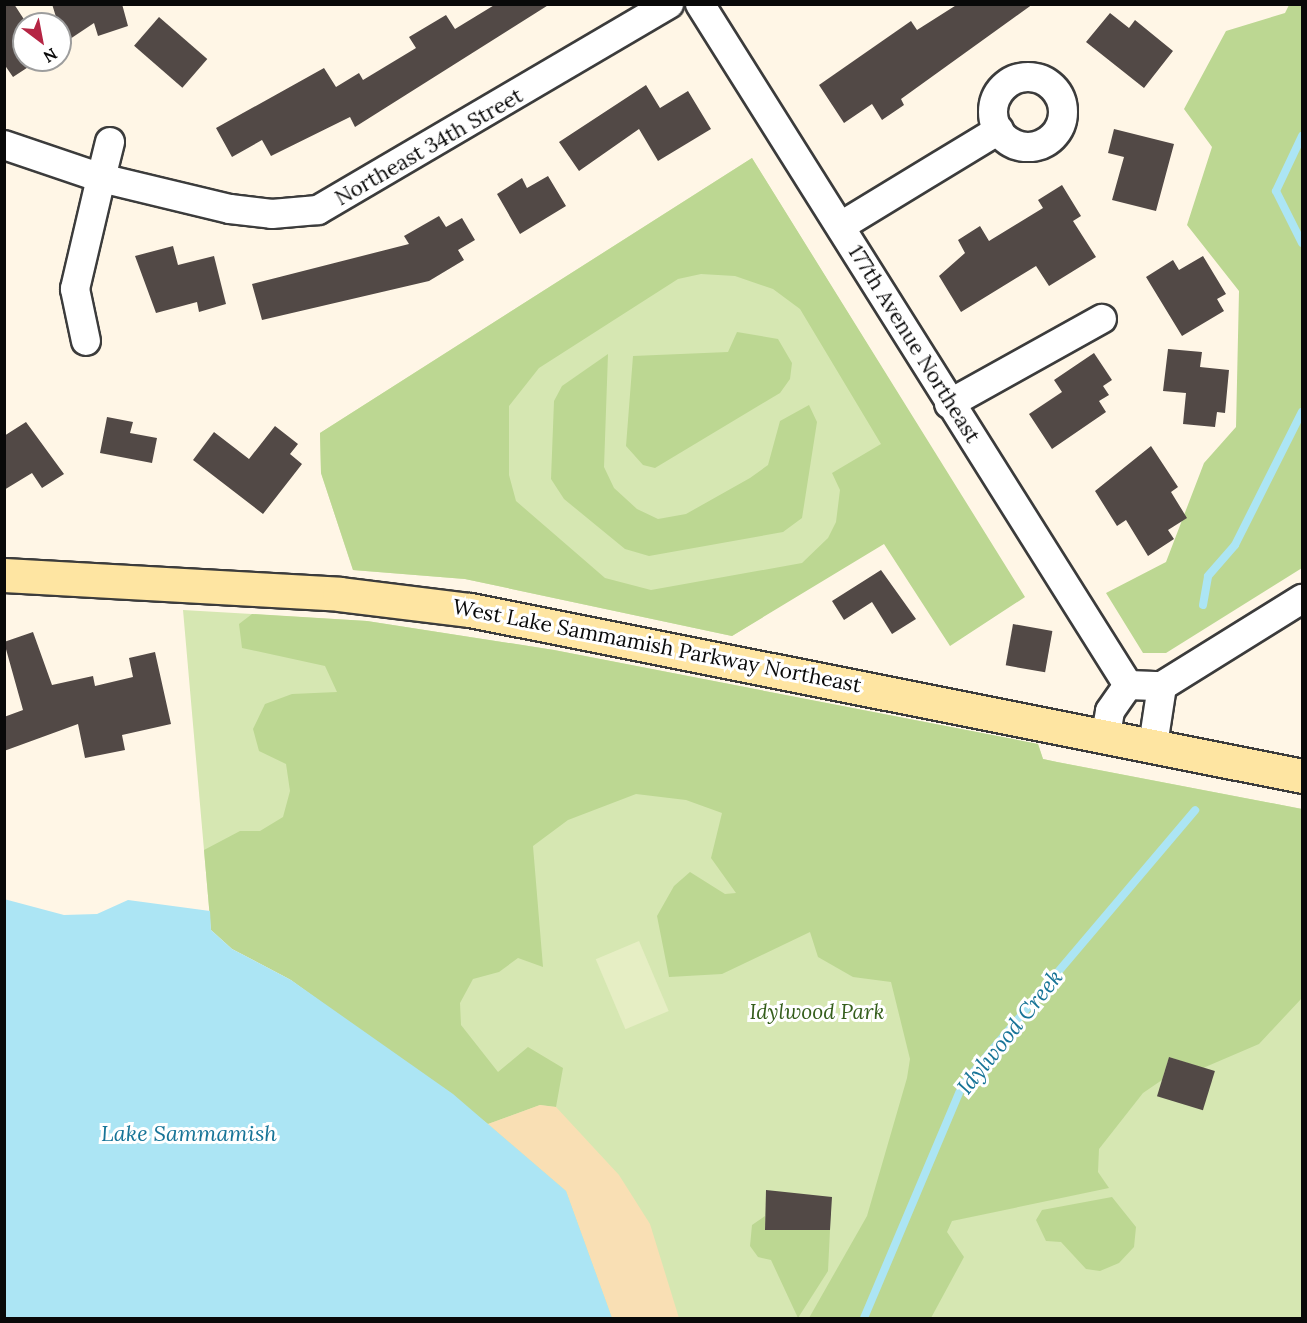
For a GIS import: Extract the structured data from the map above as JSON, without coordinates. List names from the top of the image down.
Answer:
{
  "streets": {
    "main road": ["West Lake Sammamish Parkway Northeast"],
    "street": ["Northeast 34th Street", "177th Avenue Northeast"]
  },
  "water": ["Idylwood Creek", "Lake Sammamish"],
  "parks": ["Idylwood Park"],
  "north": "bottom right"
}
